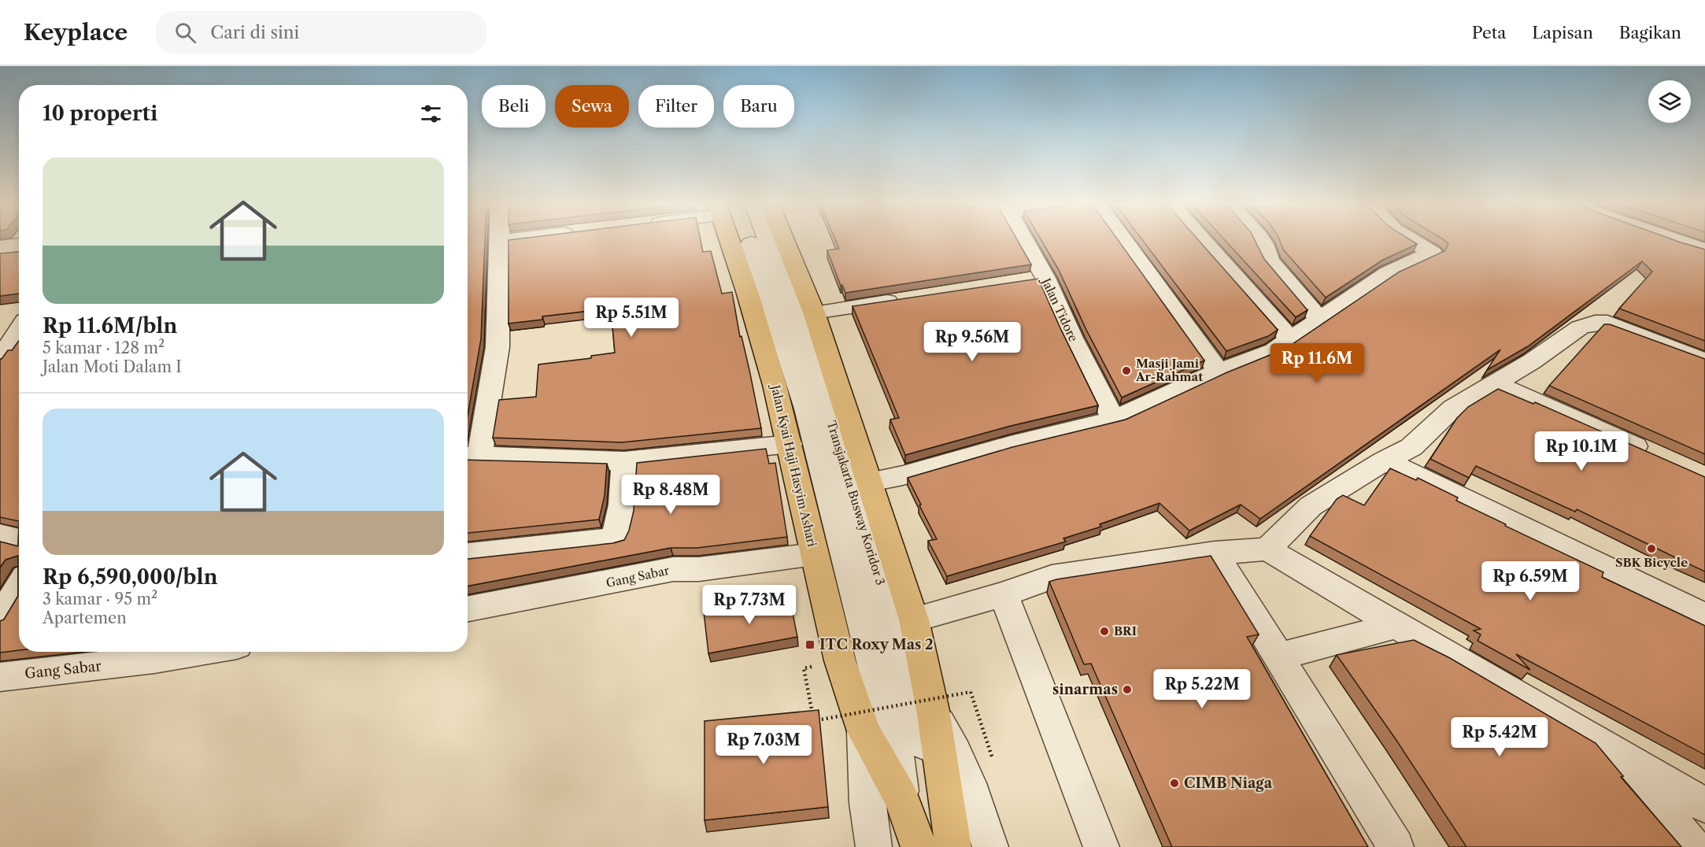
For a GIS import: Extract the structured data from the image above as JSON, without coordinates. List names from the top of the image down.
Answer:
{
  "streets": {
    "main road": ["Jalan Kyai Haji Hasyim Ashari"],
    "street": ["Jalan Tidore", "Transjakarta Busway Koridor 3", "Gang Sabar"]
  },
  "crossings": [
    ["Jalan Kyai Haji Hasyim Ashari", "Transjakarta Busway Koridor 3"],
    ["Jalan Kyai Haji Hasyim Ashari", "Gang Sabar"]
  ],
  "places": {
    "other": [
      "Masji Jami Ar-Rahmat",
      "SBK Bicycle",
      "BRI",
      "sinarmas",
      "CIMB Niaga"
    ],
    "transit": ["ITC Roxy Mas 2"]
  },
  "page": {
    "header": "Keyplace",
    "search": "Cari di sini",
    "nav": ["Peta", "Lapisan", "Bagikan"],
    "chip": [
      "Beli",
      "Sewa",
      "Filter",
      "Baru"
    ],
    "heading": "10 properti",
    "list": [
      {
        "name": "Rp 11.6M/bln",
        "note": "5 kamar · 128 m² · Jalan Moti Dalam I"
      },
      {
        "name": "Rp 6,590,000/bln",
        "note": "3 kamar · 95 m² · Apartemen"
      }
    ],
    "price": [
      "Rp 5.51M",
      "Rp 9.56M",
      "Rp 11.6M",
      "Rp 10.1M",
      "Rp 8.48M",
      "Rp 6.59M",
      "Rp 7.73M",
      "Rp 5.22M",
      "Rp 5.42M",
      "Rp 7.03M"
    ]
  }
}
